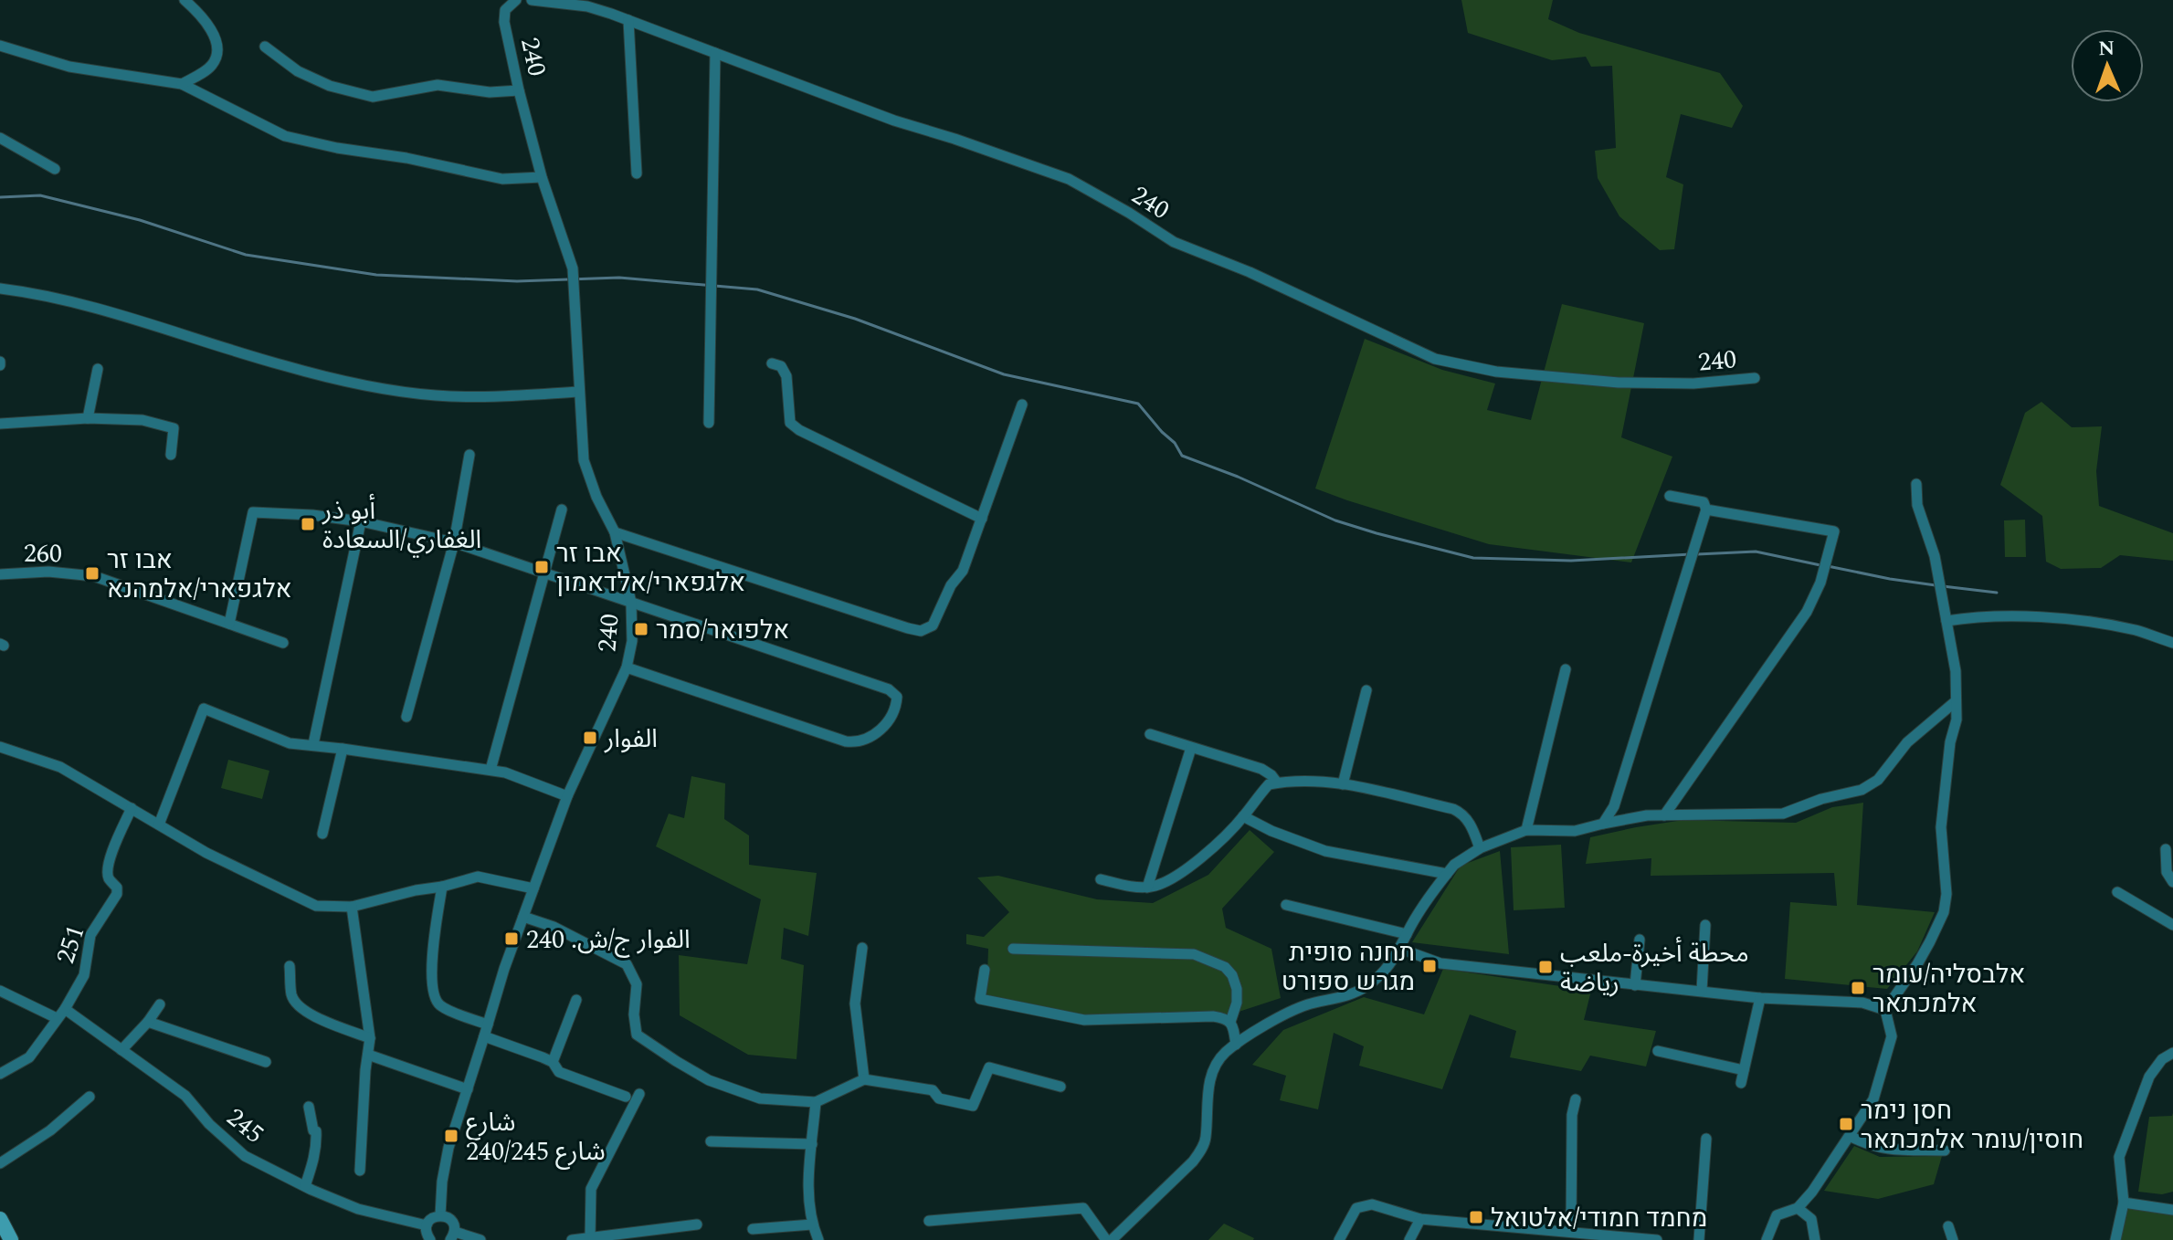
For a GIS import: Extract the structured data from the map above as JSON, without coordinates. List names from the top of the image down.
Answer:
{
  "streets": {
    "street": [
      "240",
      "260",
      "251",
      "245"
    ]
  },
  "crossings": [
    ["251", "245"]
  ],
  "places": {
    "transit": [
      "أبو ذر الغفاري/السعادة",
      "אבו זר אלגפארי/אלדאמון",
      "אבו זר אלגפארי/אלמהנא",
      "אלפואר/סמר",
      "الفوار",
      "الفوار ج/ش. 240",
      "תחנה סופית מגרש ספורט",
      "محطة أخيرة-ملعب رياضة",
      "אלבסליה/עומר אלמכתאר",
      "חסן נימר חוסין/עומר אלמכתאר",
      "شارع 240/شارع 245",
      "מחמד חמודי/אלטואל"
    ]
  },
  "north": "top"
}
